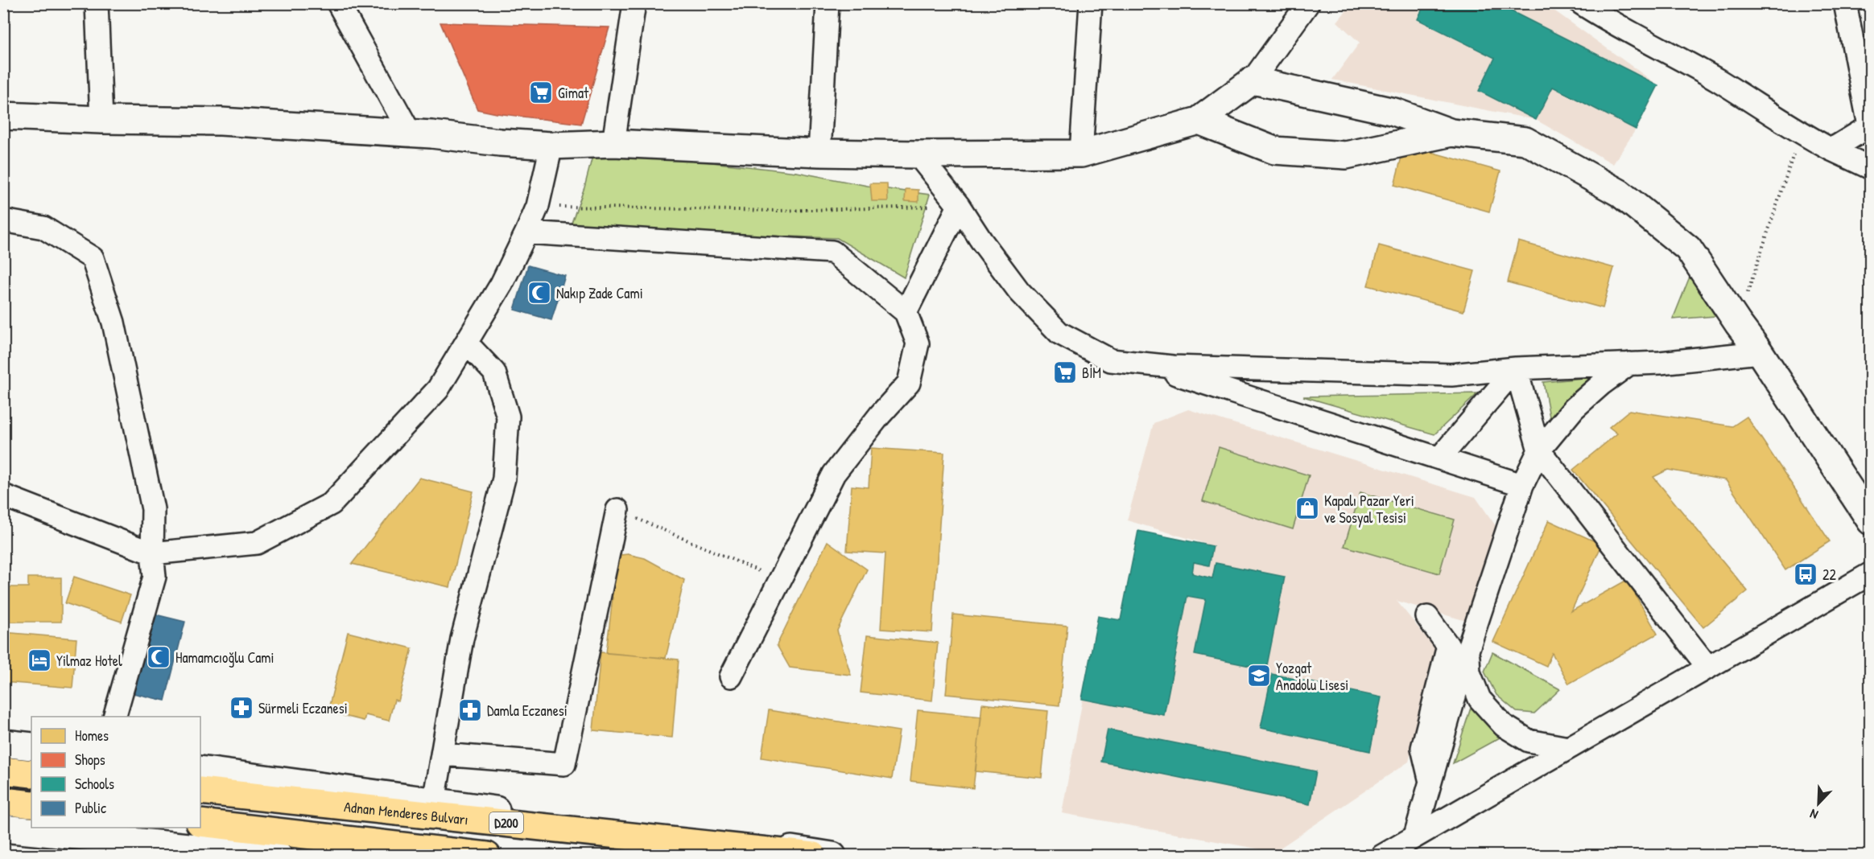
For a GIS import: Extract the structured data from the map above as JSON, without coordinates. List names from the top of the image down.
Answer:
{
  "streets": {
    "highway": ["Adnan Menderes Bulvarı", "D200"]
  },
  "places": {
    "supermarket": ["Gimat", "BİM"],
    "mosque": ["Nakıp Zade Cami", "Hamamcıoğlu Cami"],
    "shop": ["Kapalı Pazar Yeri ve Sosyal Tesisi"],
    "bus stop": ["22"],
    "hotel": ["Yilmaz Hotel"],
    "school or university": ["Yozgat Anadolu Lisesi"],
    "pharmacy": ["Sürmeli Eczanesi", "Damla Eczanesi"]
  },
  "legend": [
    "Homes",
    "Shops",
    "Schools",
    "Public"
  ],
  "north": "bottom left"
}
